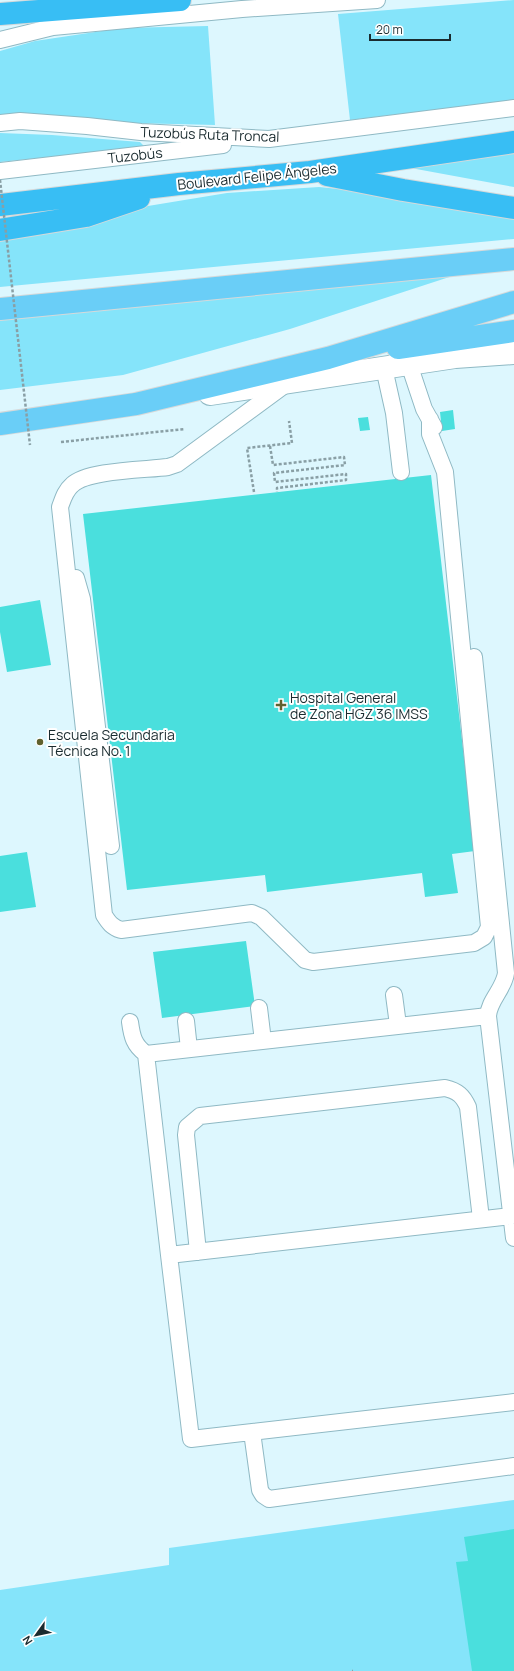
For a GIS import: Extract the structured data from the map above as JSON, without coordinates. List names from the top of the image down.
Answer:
{
  "streets": {
    "highway": ["Boulevard Felipe Ángeles"],
    "lane": ["Tuzobús Ruta Troncal", "Tuzobús"]
  },
  "crossings": [
    ["Tuzobús Ruta Troncal", "Tuzobús"]
  ],
  "places": {
    "health": ["Hospital General de Zona HGZ 36 IMSS"],
    "other": ["Escuela Secundaria Técnica No. 1"]
  },
  "scale_bar": "20 m",
  "north": "bottom left"
}
